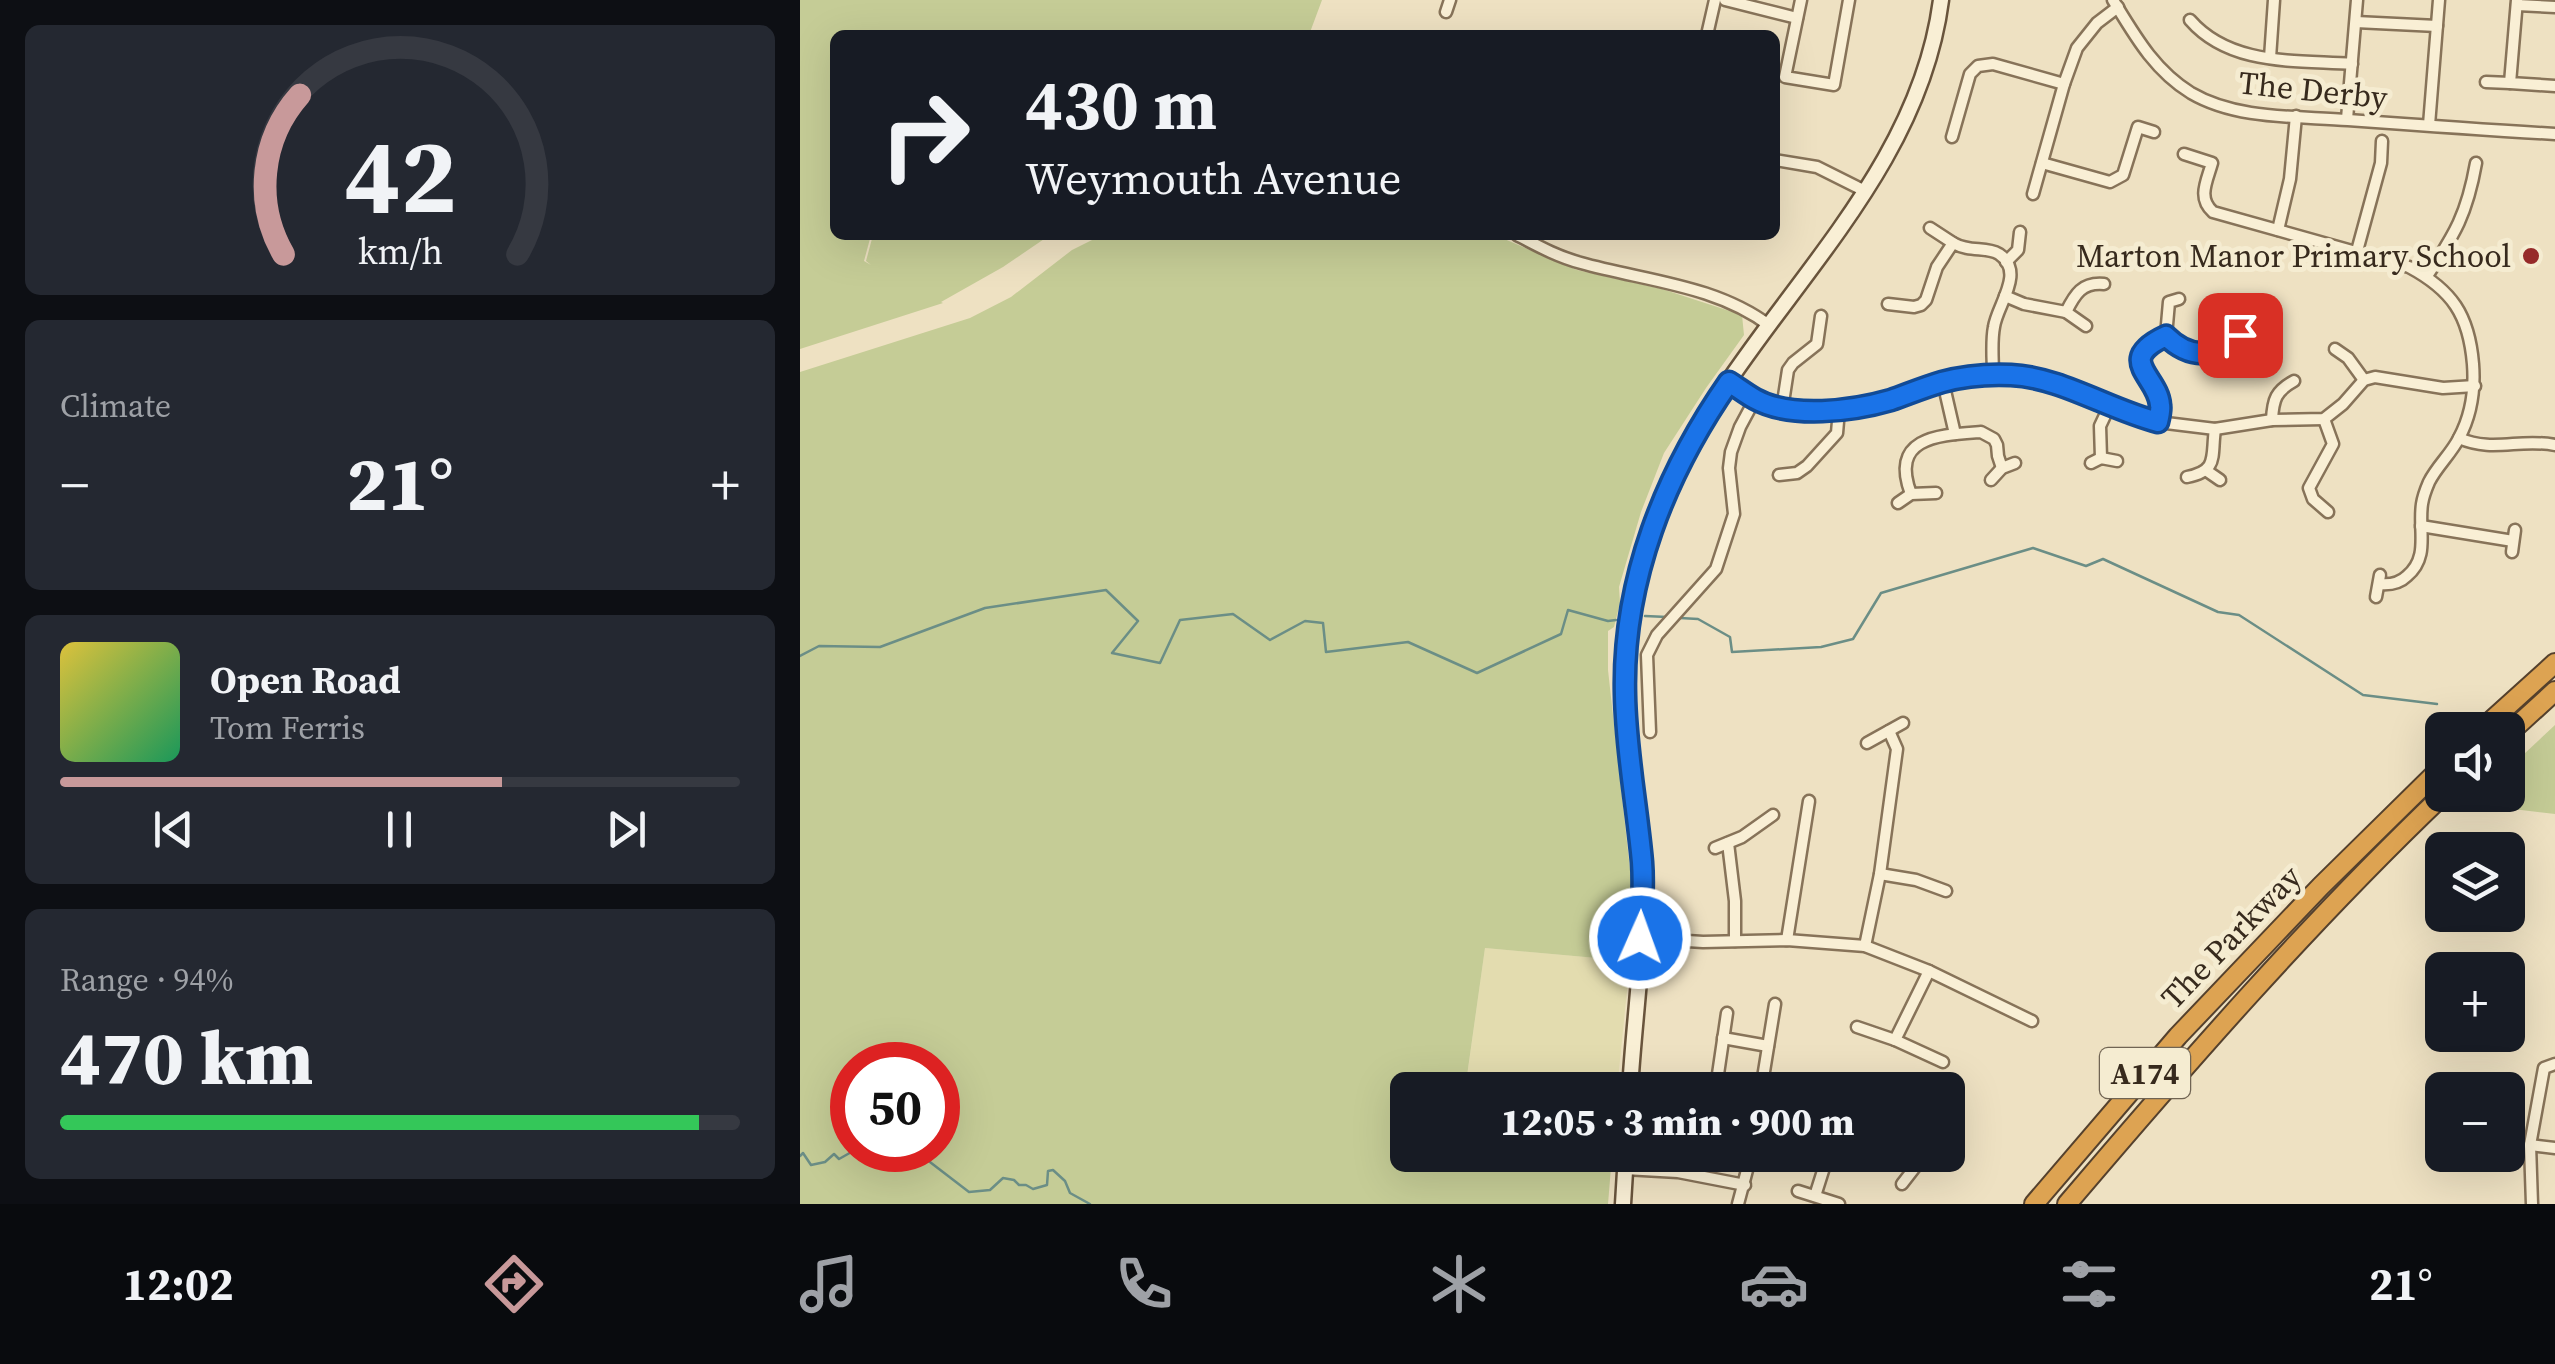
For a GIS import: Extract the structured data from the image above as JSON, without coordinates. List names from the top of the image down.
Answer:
{
  "streets": {
    "highway": ["The Parkway", "A174"],
    "street": ["The Derby"]
  },
  "places": ["Marton Manor Primary School"],
  "page": {
    "turn": ["430 m", "Weymouth Avenue"],
    "tile": [
      "Climate",
      ["Range · 94%", "470 km"]
    ],
    "heat": ["−", "21°", "+"],
    "song": ["Open Road", "Tom Ferris"],
    "map_buttons": ["+", "−"],
    "limit": "50",
    "trip": "12:05 · 3 min · 900 m",
    "tabs": ["12:02", "21°"],
    "gauge": ["42", "km/h"]
  }
}
